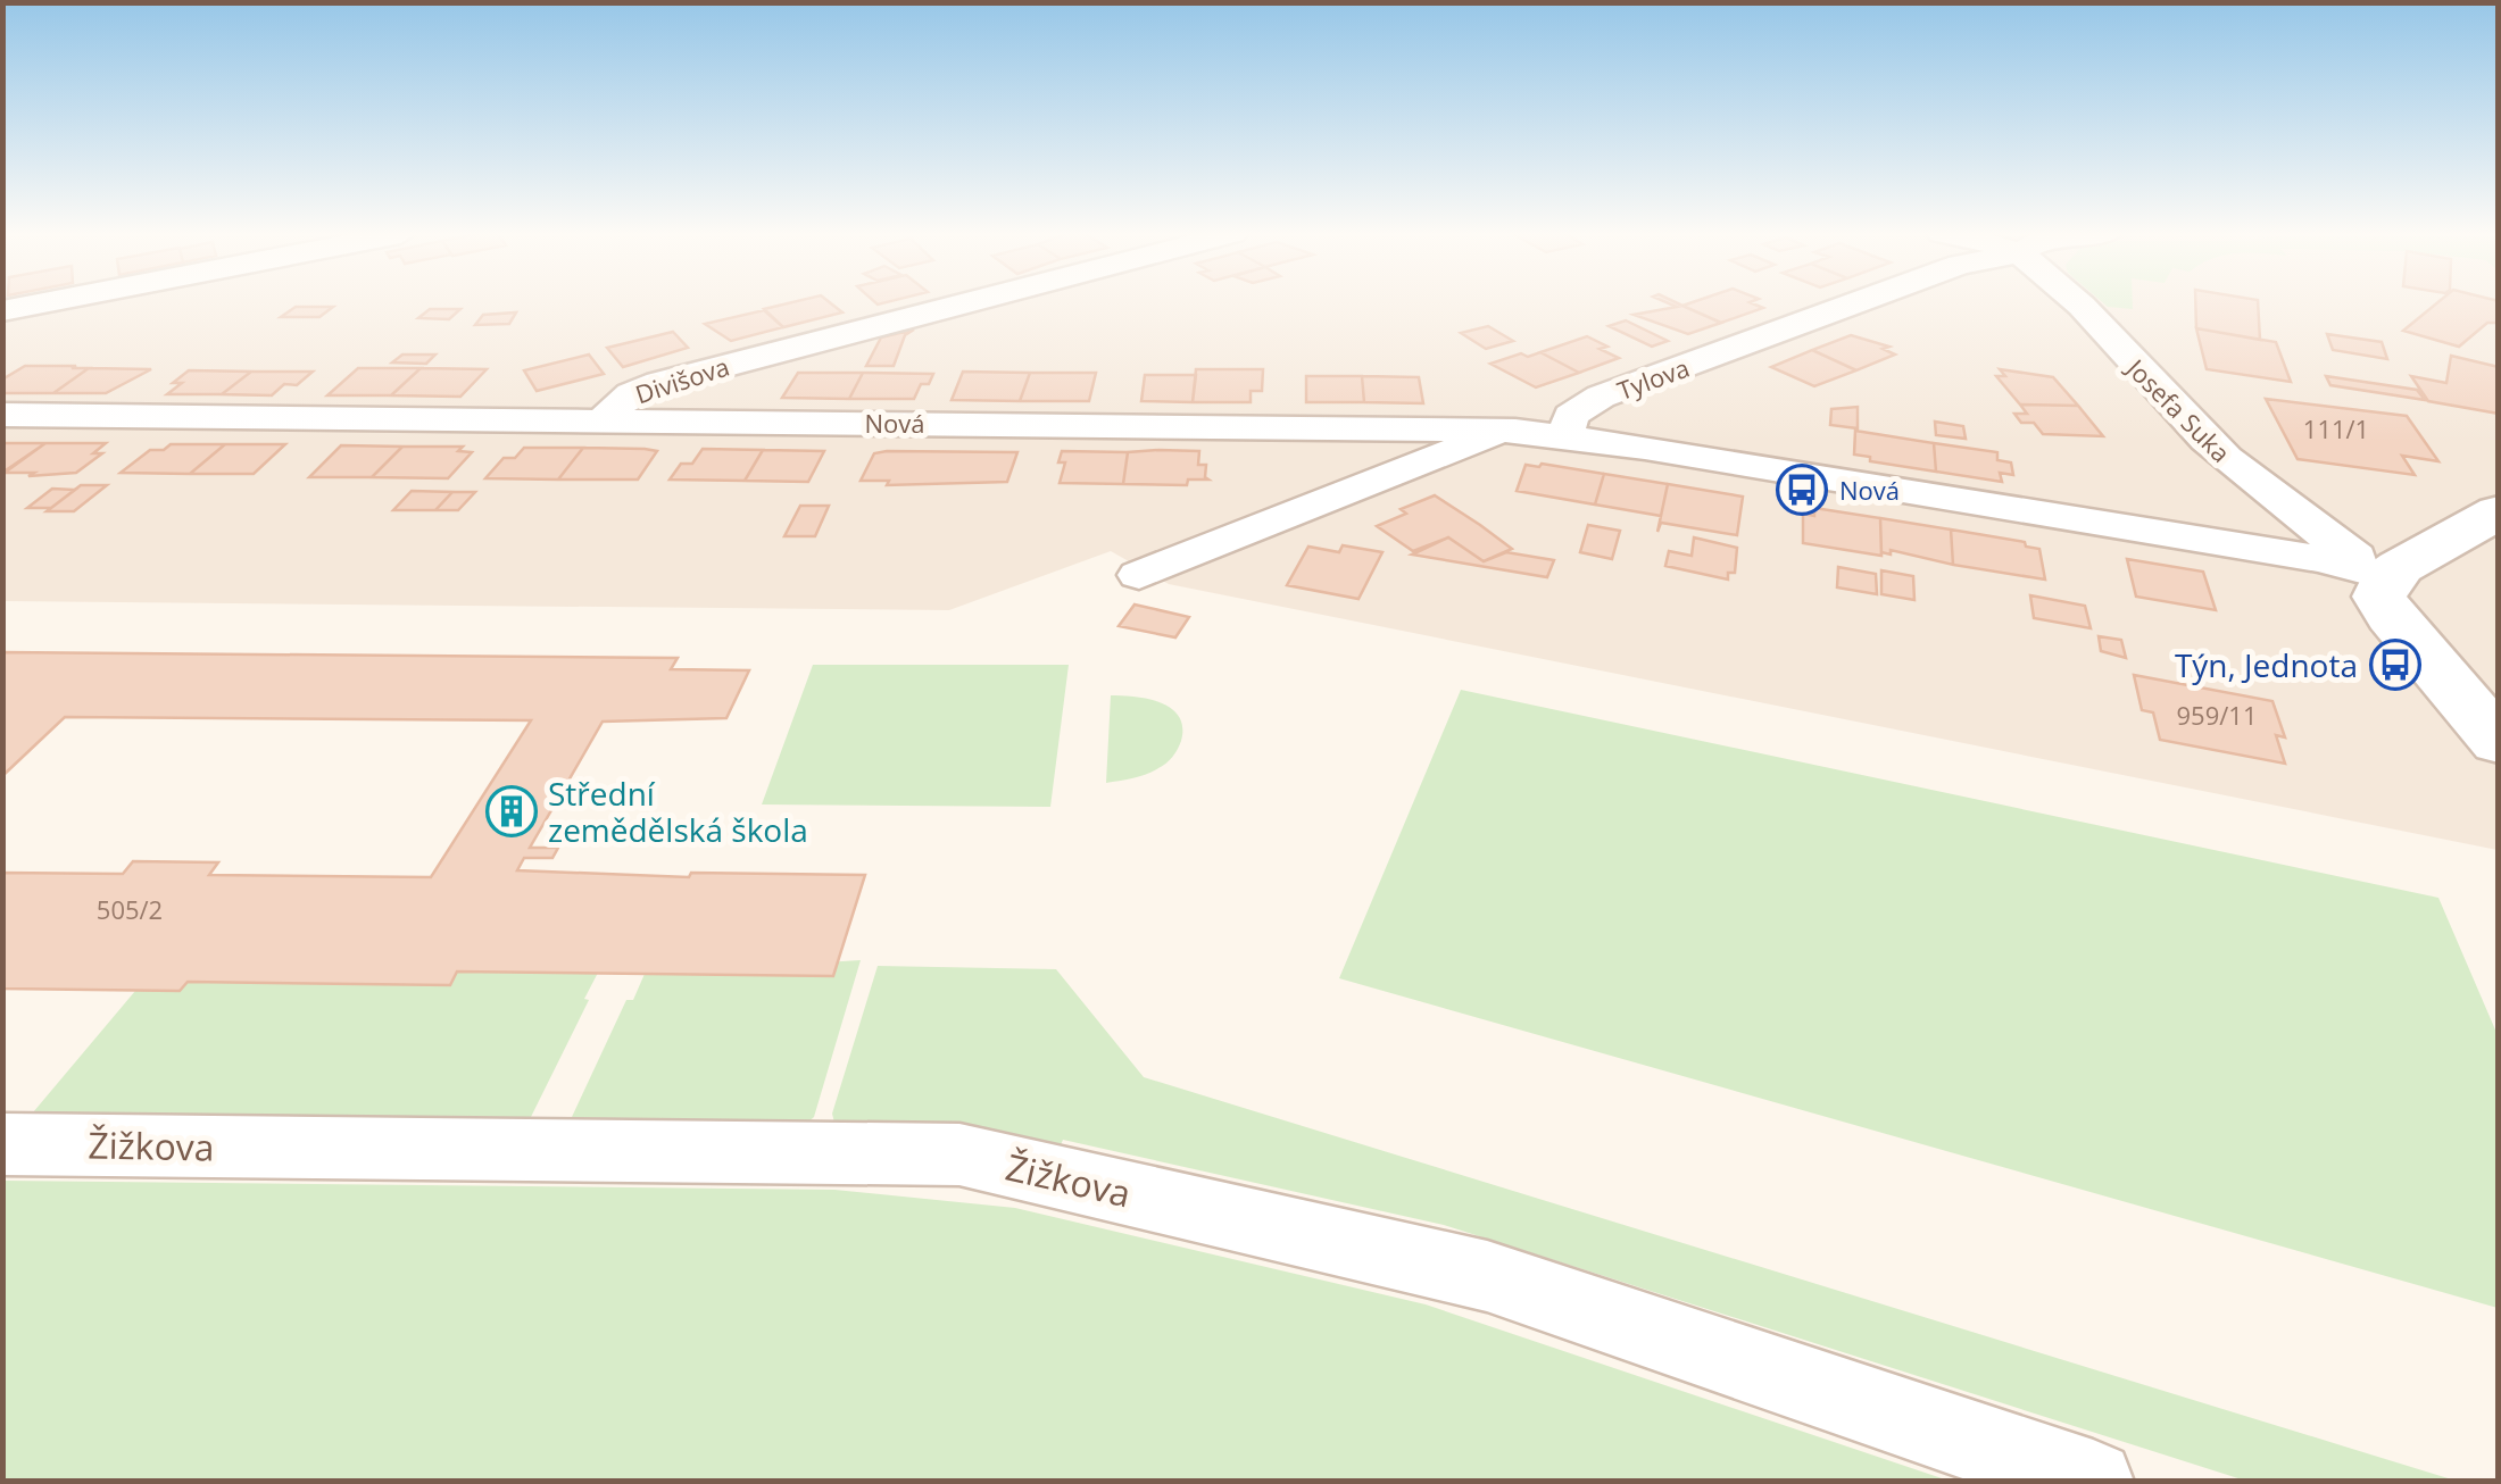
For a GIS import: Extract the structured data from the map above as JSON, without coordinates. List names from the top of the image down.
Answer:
{
  "streets": {
    "street": [
      "Tylova",
      "Divišova",
      "Josefa Suka",
      "Nová",
      "Žižkova"
    ]
  },
  "crossings": [
    ["Tylova", "Nová"],
    ["Divišova", "Nová"],
    ["Josefa Suka", "Nová"]
  ],
  "places": {
    "bus stop": ["Nová", "Týn, Jednota"],
    "building": ["Střední zemědělská škola"]
  },
  "house_numbers": ["111/1", "959/11", "505/2"]
}
